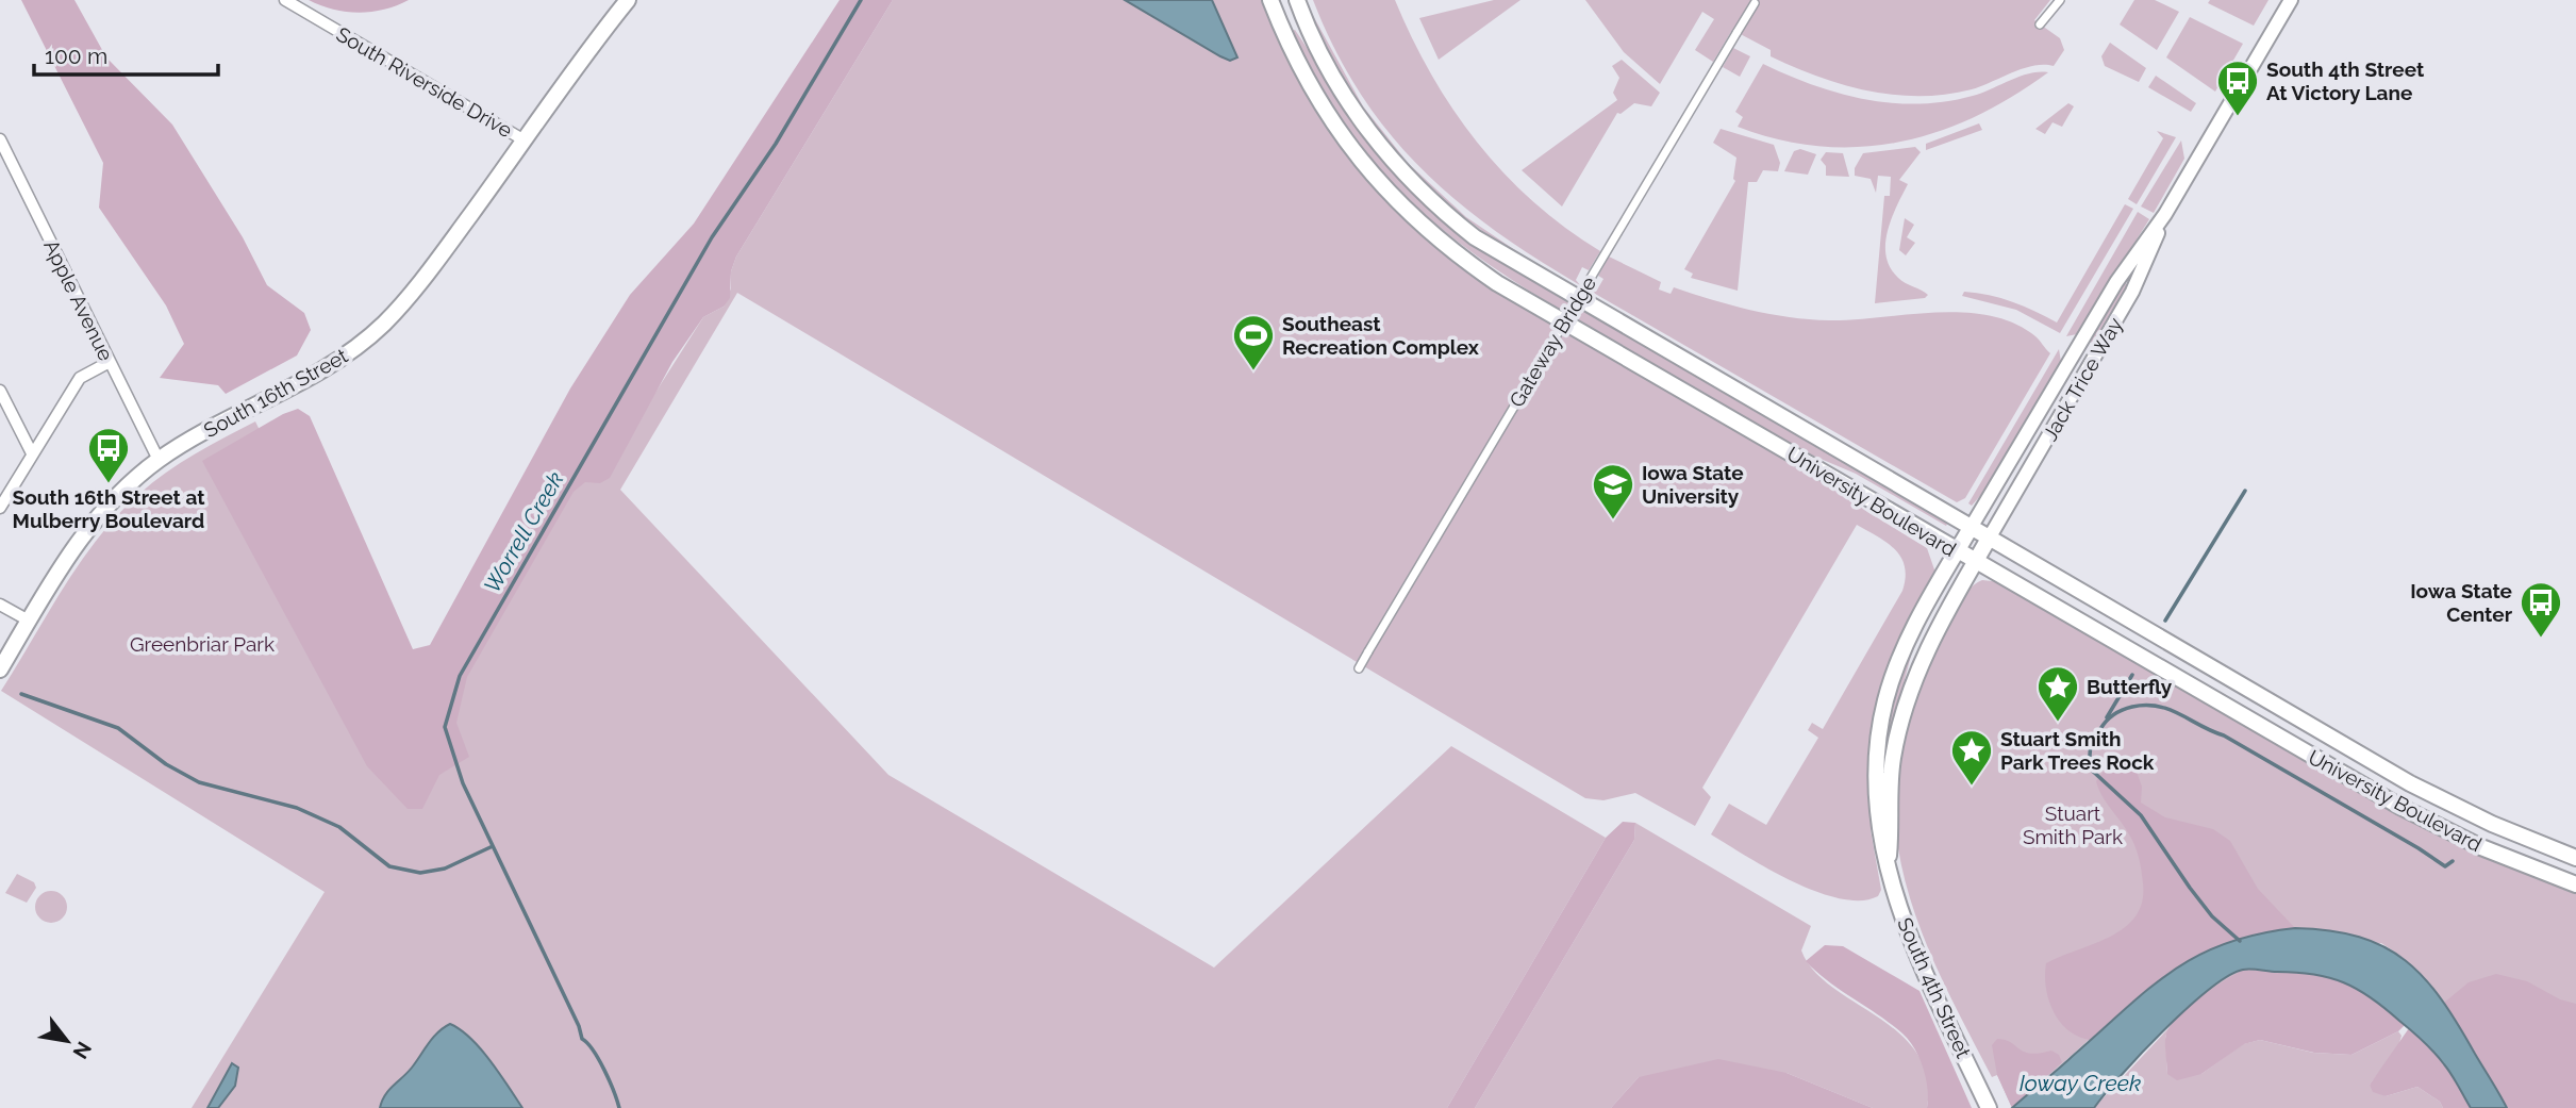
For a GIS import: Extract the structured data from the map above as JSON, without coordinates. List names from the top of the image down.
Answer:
{
  "streets": {
    "main road": ["South 16th Street", "University Boulevard", "South 4th Street"],
    "street": [
      "South Riverside Drive",
      "Apple Avenue",
      "Gateway Bridge",
      "Jack Trice Way"
    ]
  },
  "crossings": [
    ["South Riverside Drive", "South 16th Street"],
    ["Apple Avenue", "South 16th Street"],
    ["Jack Trice Way", "University Boulevard"],
    ["Jack Trice Way", "South 4th Street"],
    ["University Boulevard", "South 4th Street"]
  ],
  "water": ["Worrell Creek", "Ioway Creek"],
  "parks": ["Greenbriar Park", "Stuart Smith Park"],
  "places": {
    "bus stop": ["South 4th Street At Victory Lane", "South 16th Street at Mulberry Boulevard", "Iowa State Center"],
    "sports": ["Southeast Recreation Complex"],
    "school or university": ["Iowa State University"],
    "place": ["Butterfly", "Stuart Smith Park Trees Rock"]
  },
  "scale_bar": "100 m",
  "north": "bottom right"
}
